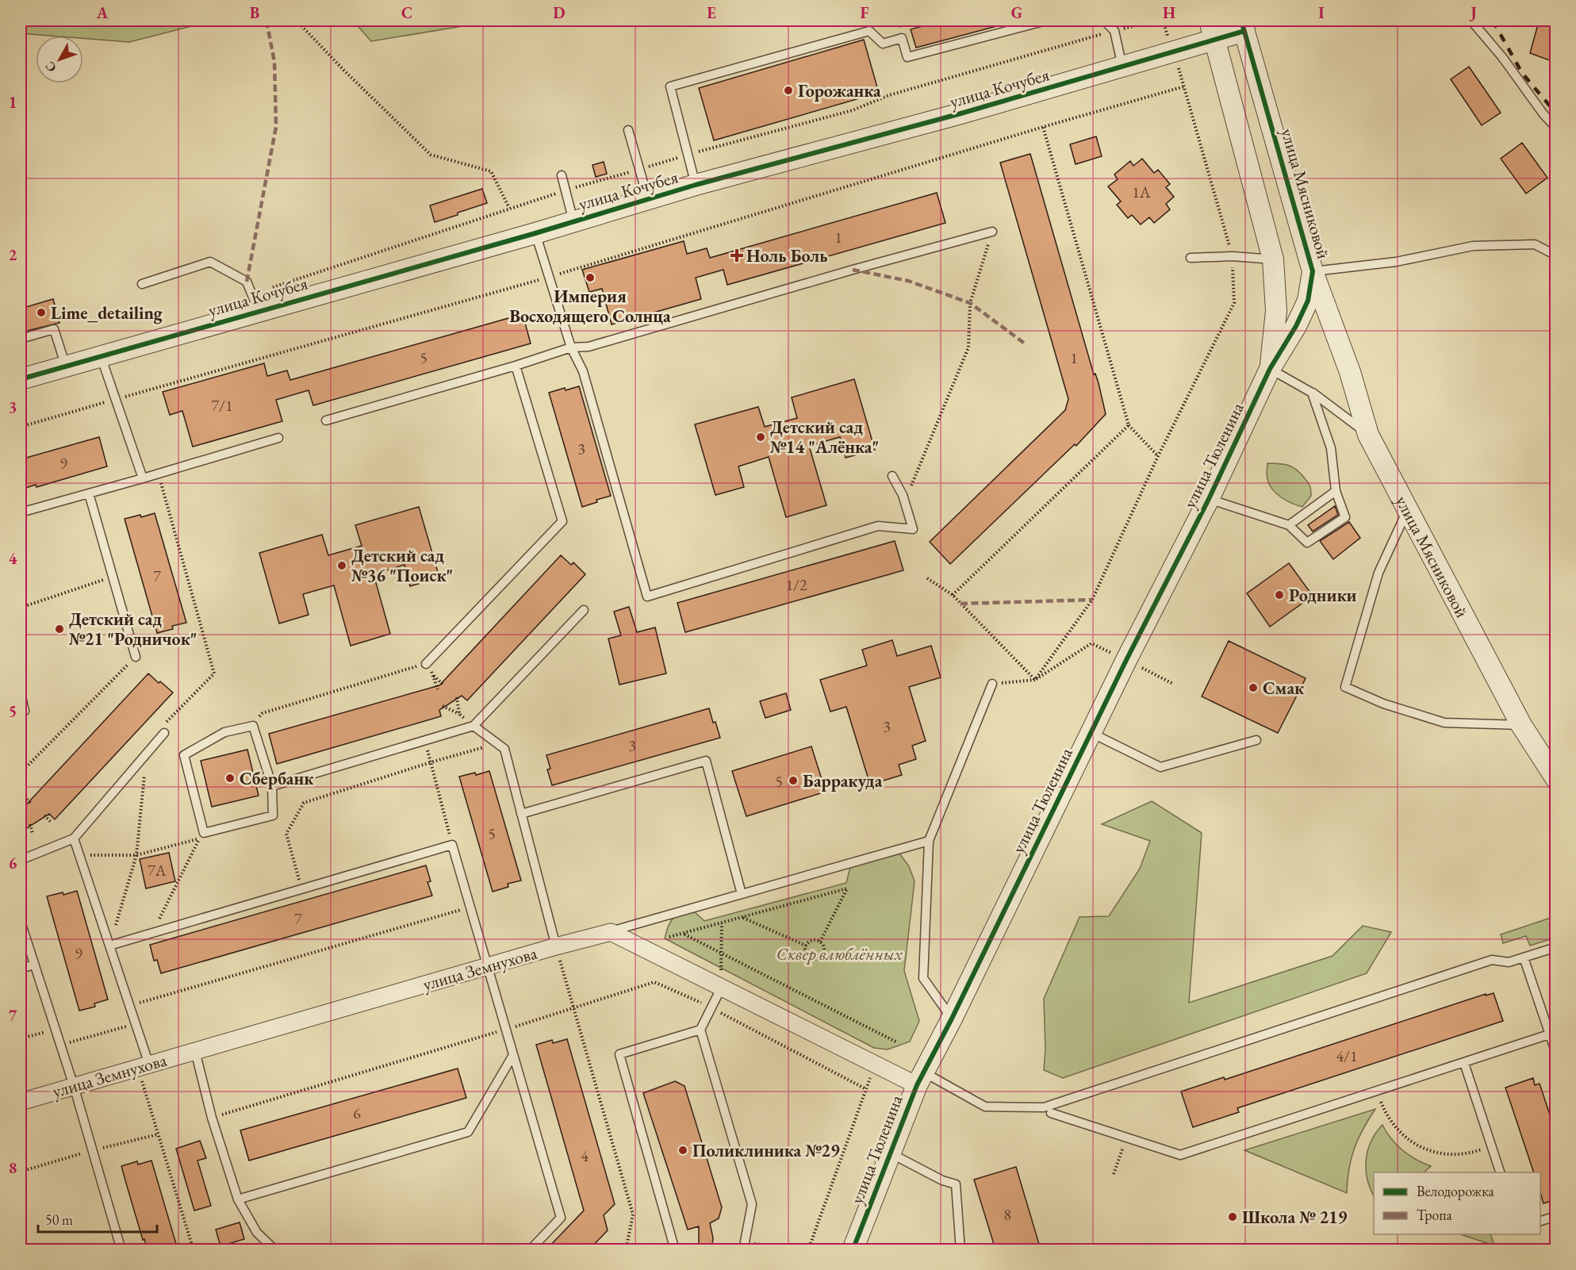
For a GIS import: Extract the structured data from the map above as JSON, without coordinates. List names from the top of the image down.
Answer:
{
  "streets": {
    "street": [
      "улица Кочубея",
      "улица Мясниковой",
      "улица Тюленина",
      "улица Земнухова"
    ]
  },
  "crossings": [
    ["улица Кочубея", "улица Мясниковой"],
    ["улица Мясниковой", "улица Тюленина"]
  ],
  "parks": ["Сквер влюблённых"],
  "places": {
    "other": [
      "Горожанка",
      "Империя Восходящего Солнца",
      "Lime_detailing",
      "Детский сад №14 \"Алёнка\"",
      "Детский сад №36 \"Поиск\"",
      "Родники",
      "Детский сад №21 \"Родничок\"",
      "Смак",
      "Сбербанк",
      "Барракуда",
      "Поликлиника №29",
      "Школа № 219"
    ],
    "health": ["Ноль Боль"]
  },
  "house_numbers": [
    "1А",
    "1",
    "5",
    "1",
    "7/1",
    "3",
    "9",
    "7",
    "1/2",
    "3",
    "3",
    "5",
    "5",
    "7А",
    "7",
    "9",
    "4/1",
    "6",
    "4",
    "8"
  ],
  "legend": ["Велодорожка", "Тропа"],
  "scale_bar": "50 m",
  "north": "bottom left",
  "grid": {
    "columns": [
      "A",
      "B",
      "C",
      "D",
      "E",
      "F",
      "G",
      "H",
      "I",
      "J"
    ],
    "rows": [
      "1",
      "2",
      "3",
      "4",
      "5",
      "6",
      "7",
      "8"
    ]
  }
}
